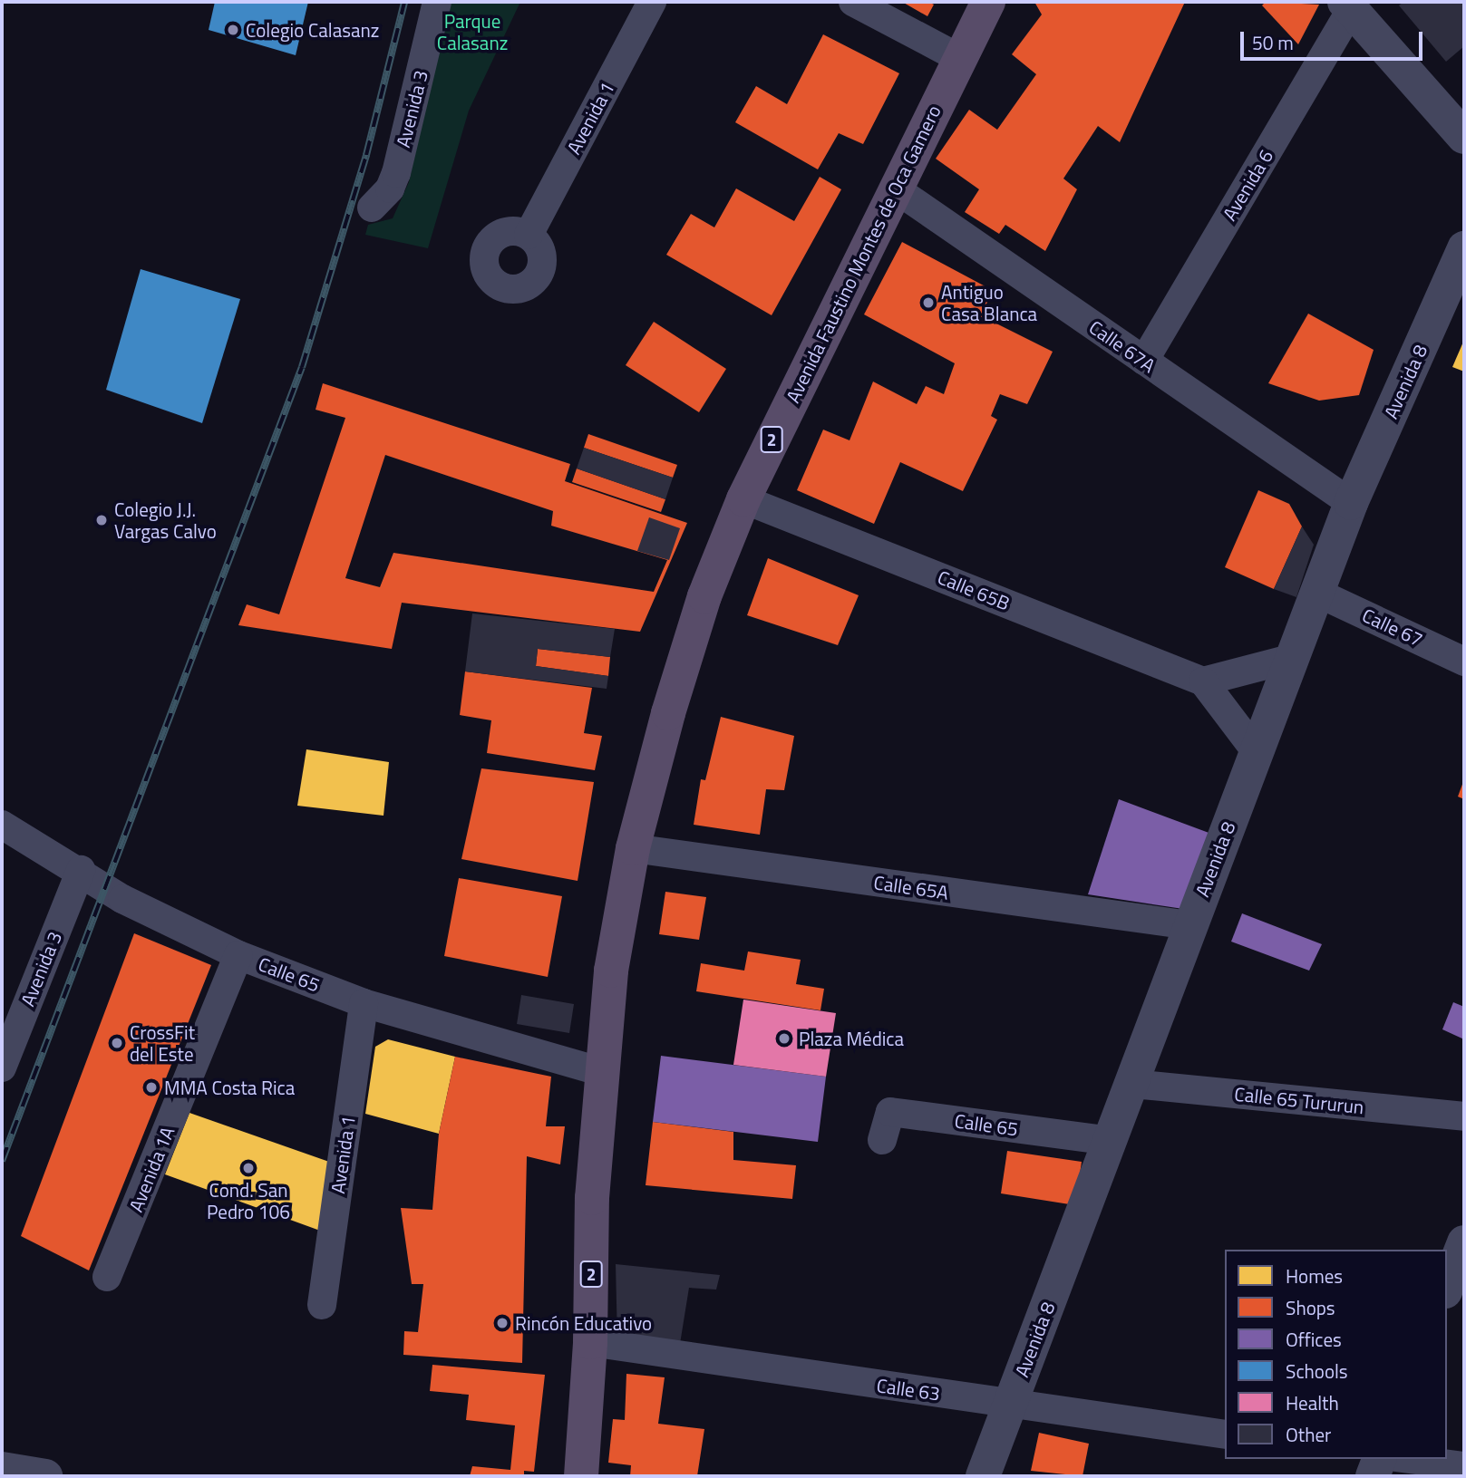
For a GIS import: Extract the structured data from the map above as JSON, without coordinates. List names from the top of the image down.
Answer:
{
  "streets": {
    "highway": ["Avenida Faustino Montes de Oca Gamero", "2"],
    "street": [
      "Avenida 3",
      "Avenida 1",
      "Avenida 6",
      "Calle 67A",
      "Avenida 8",
      "Calle 65B",
      "Calle 67",
      "Calle 65A",
      "Calle 65",
      "Calle 65 Tururun",
      "Avenida 1A",
      "Calle 63"
    ]
  },
  "crossings": [
    ["Avenida 3", "Calle 65"],
    ["Avenida 1", "Calle 65"],
    ["Avenida 6", "Calle 67A"],
    ["Avenida Faustino Montes de Oca Gamero", "Calle 67A"],
    ["Avenida Faustino Montes de Oca Gamero", "Calle 65B"],
    ["Avenida Faustino Montes de Oca Gamero", "Calle 65A"],
    ["Avenida Faustino Montes de Oca Gamero", "Calle 65"],
    ["Avenida Faustino Montes de Oca Gamero", "Calle 63"],
    ["Calle 67A", "Avenida 8"],
    ["Avenida 8", "Calle 67"],
    ["Avenida 8", "Calle 65A"],
    ["Avenida 8", "Calle 65"],
    ["Avenida 8", "Calle 65 Tururun"],
    ["Avenida 8", "Calle 63"],
    ["Calle 65", "Avenida 1A"]
  ],
  "parks": ["Parque Calasanz"],
  "places": [
    "Colegio Calasanz",
    "Antiguo Casa Blanca",
    "Colegio J.J. Vargas Calvo",
    "Plaza Médica",
    "CrossFit del Este",
    "MMA Costa Rica",
    "Cond. San Pedro 106",
    "Rincón Educativo"
  ],
  "legend": [
    "Homes",
    "Shops",
    "Offices",
    "Schools",
    "Health",
    "Other"
  ],
  "scale_bar": "50 m"
}
